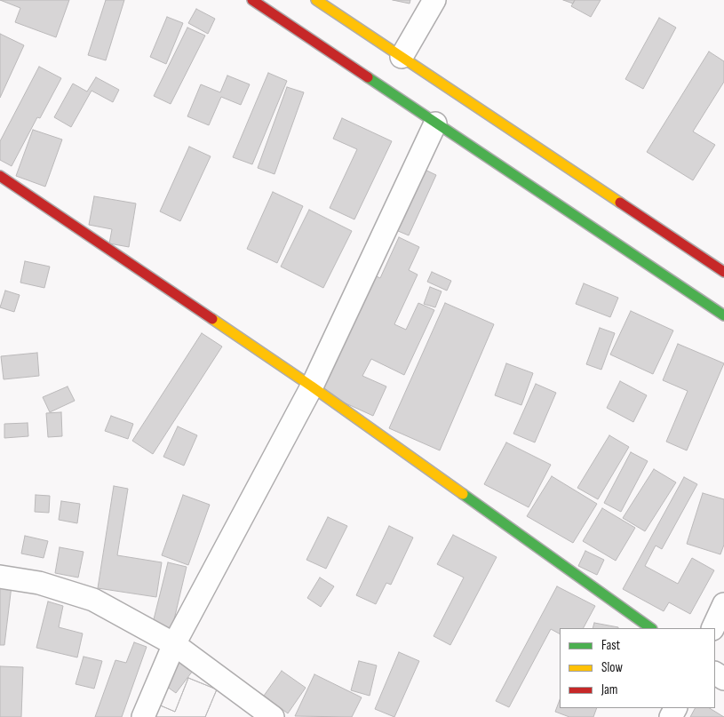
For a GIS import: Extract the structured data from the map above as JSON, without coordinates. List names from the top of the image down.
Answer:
{
  "legend": ["Fast", "Slow", "Jam"]
}
